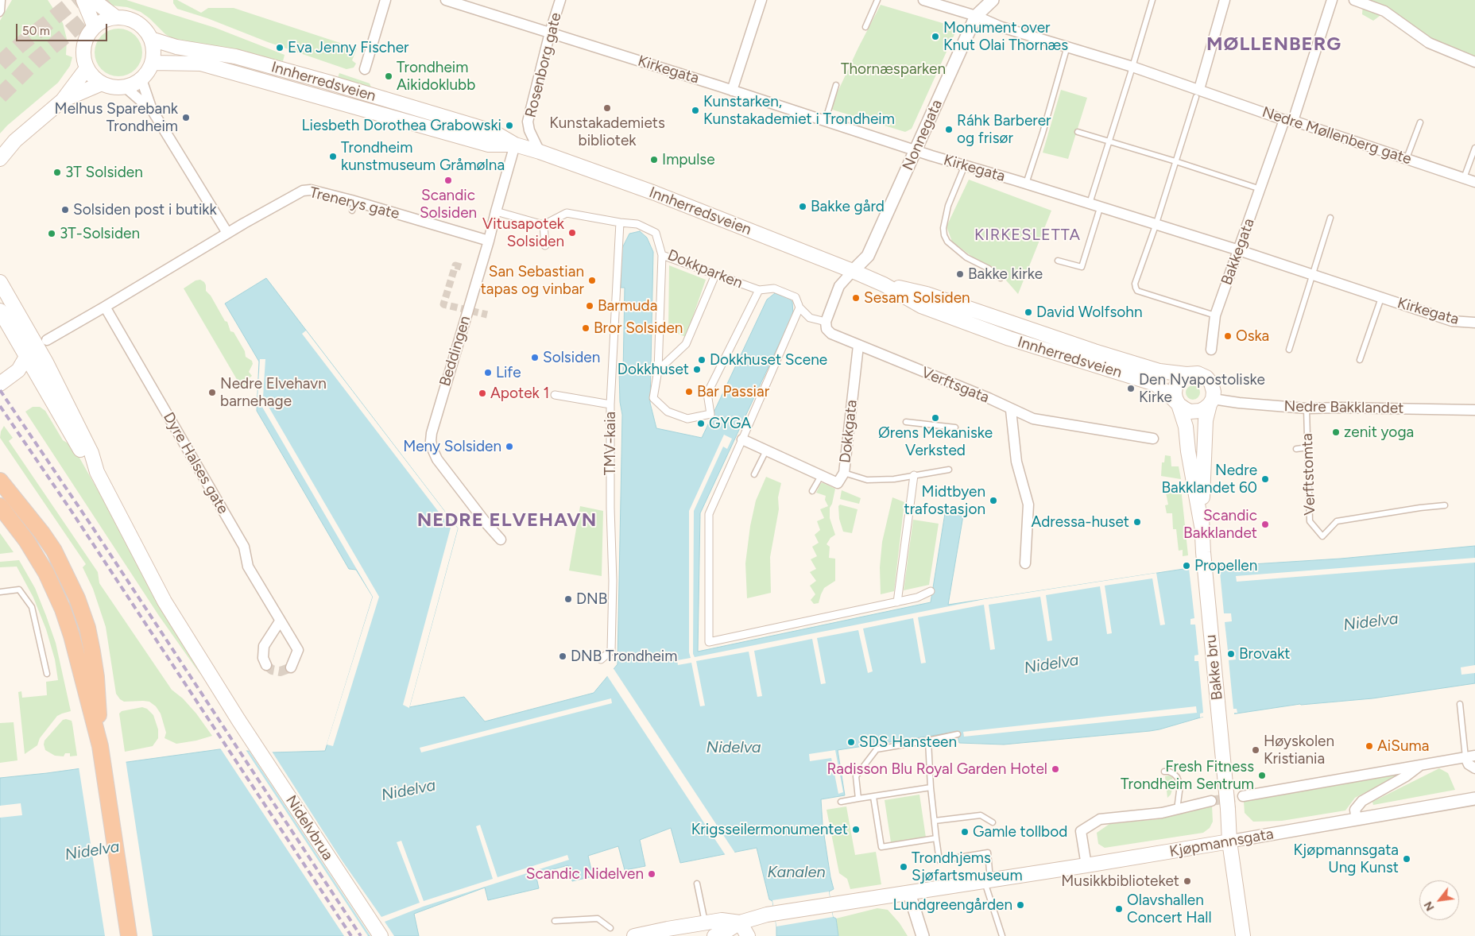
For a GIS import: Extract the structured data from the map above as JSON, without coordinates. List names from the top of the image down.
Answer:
{
  "streets": {
    "main road": [
      "Innherredsveien",
      "Bakke bru",
      "Nidelvbrua",
      "Kjøpmannsgata"
    ],
    "street": [
      "Rosenborg gate",
      "Kirkegata",
      "Nonnegata",
      "Nedre Møllenberg gate",
      "Trenerys gate",
      "Bakkegata",
      "Dokkparken",
      "Beddingen",
      "Verftsgata",
      "Nedre Bakklandet",
      "Dokkgata",
      "TMV-kaia",
      "Dyre Halses gate"
    ],
    "lane": ["Verftstomta"]
  },
  "crossings": [
    ["Rosenborg gate", "Kirkegata"],
    ["Rosenborg gate", "Innherredsveien"],
    ["Kirkegata", "Nonnegata"],
    ["Kirkegata", "Bakkegata"],
    ["Innherredsveien", "Nonnegata"],
    ["Innherredsveien", "Beddingen"],
    ["Innherredsveien", "Nedre Bakklandet"],
    ["Nonnegata", "Nedre Møllenberg gate"],
    ["Nedre Møllenberg gate", "Bakkegata"],
    ["Trenerys gate", "Beddingen"],
    ["Dokkparken", "Verftsgata"],
    ["Dokkparken", "TMV-kaia"],
    ["Verftsgata", "Dokkgata"],
    ["Nedre Bakklandet", "Verftstomta"],
    ["Bakke bru", "Kjøpmannsgata"]
  ],
  "districts": ["MØLLENBERG", "KIRKESLETTA", "NEDRE ELVEHAVN"],
  "water": ["Nidelva", "Kanalen"],
  "parks": ["Thornæsparken"],
  "places": [
    "Monument over Knut Olai Thornæs",
    "Eva Jenny Fischer",
    "Trondheim Aikidoklubb",
    "Kunstakademiets bibliotek",
    "Kunstarken, Kunstakademiet i Trondheim",
    "Melhus Sparebank Trondheim",
    "Liesbeth Dorothea Grabowski",
    "Ráhk Barberer og frisør",
    "Trondheim kunstmuseum Gråmølna",
    "Impulse",
    "3T Solsiden",
    "Scandic Solsiden",
    "Bakke gård",
    "Solsiden post i butikk",
    "Vitusapotek Solsiden",
    "3T-Solsiden",
    "Bakke kirke",
    "San Sebastian tapas og vinbar",
    "Sesam Solsiden",
    "Barmuda",
    "David Wolfsohn",
    "Bror Solsiden",
    "Oska",
    "Solsiden",
    "Dokkhuset Scene",
    "Dokkhuset",
    "Life",
    "Den Nyapostoliske Kirke",
    "Bar Passiar",
    "Nedre Elvehavn barnehage",
    "Apotek 1",
    "Ørens Mekaniske Verksted",
    "GYGA",
    "zenit yoga",
    "Meny Solsiden",
    "Nedre Bakklandet 60",
    "Midtbyen trafostasjon",
    "Adressa-huset",
    "Scandic Bakklandet",
    "Propellen",
    "DNB",
    "Brovakt",
    "DNB Trondheim",
    "SDS Hansteen",
    "AiSuma",
    "Høyskolen Kristiania",
    "Radisson Blu Royal Garden Hotel",
    "Fresh Fitness Trondheim Sentrum",
    "Krigsseilermonumentet",
    "Gamle tollbod",
    "Kjøpmannsgata Ung Kunst",
    "Trondhjems Sjøfartsmuseum",
    "Scandic Nidelven",
    "Musikkbiblioteket",
    "Lundgreengården",
    "Olavshallen Concert Hall"
  ],
  "scale_bar": "50 m",
  "north": "bottom left"
}
